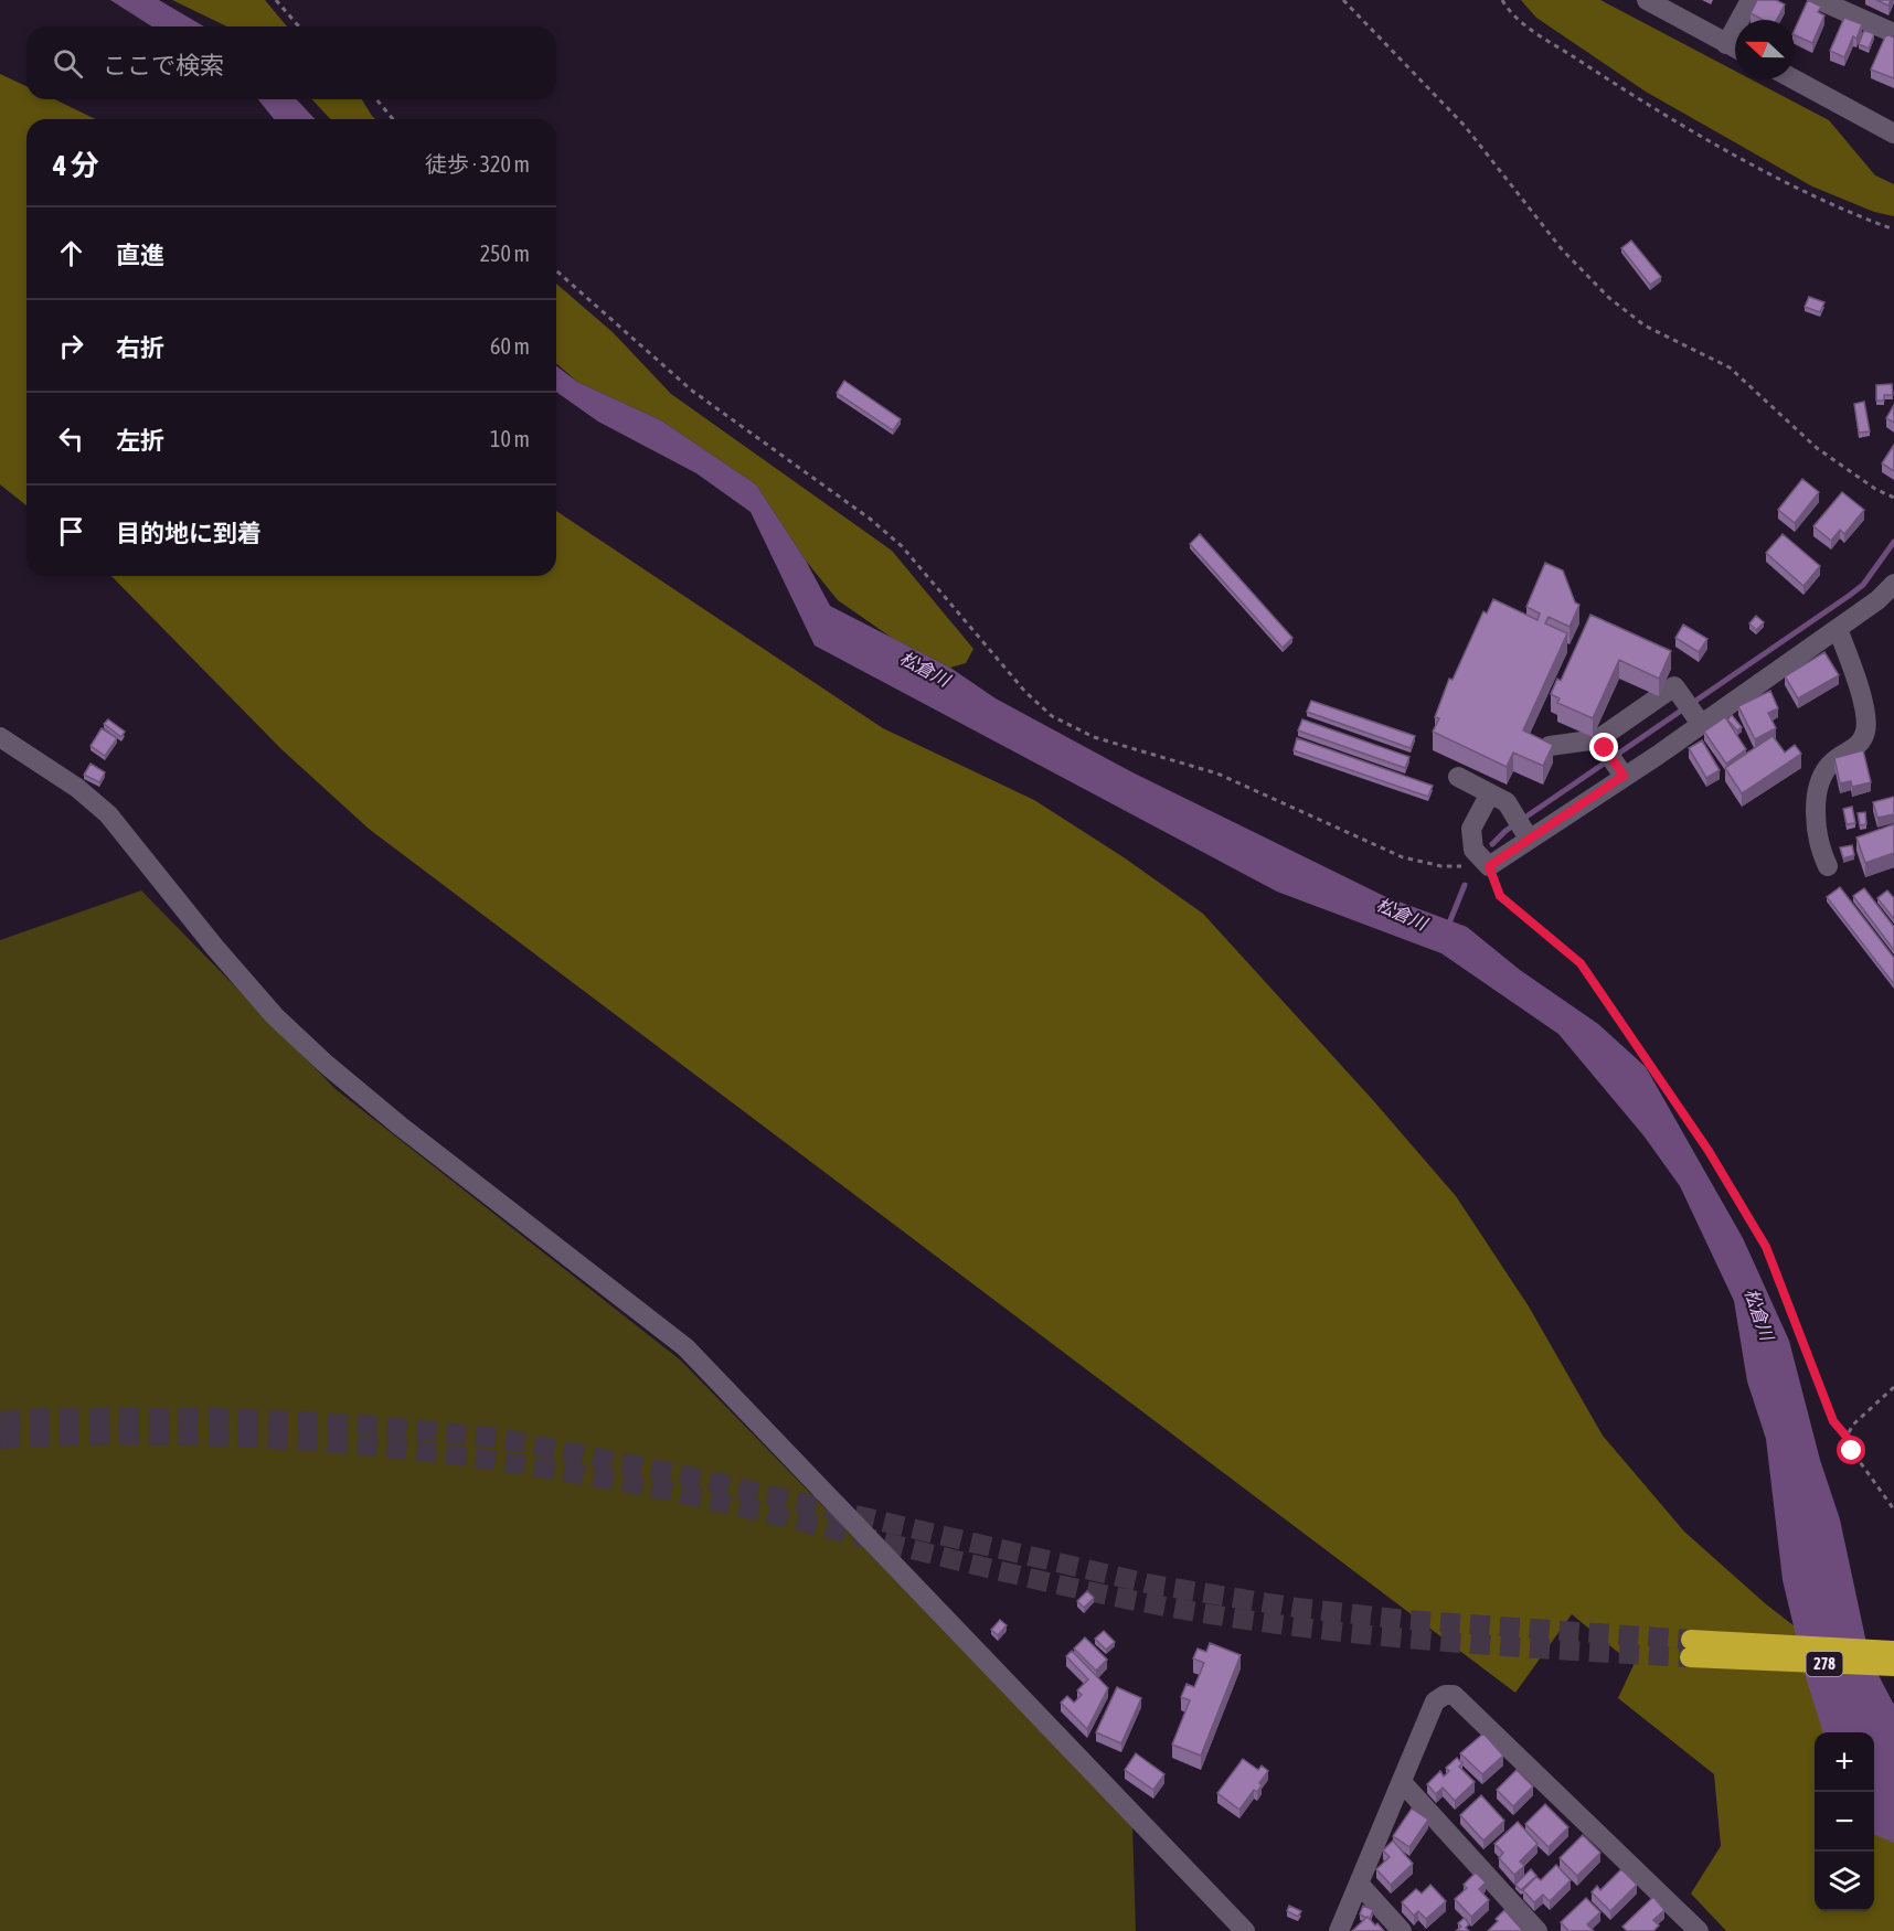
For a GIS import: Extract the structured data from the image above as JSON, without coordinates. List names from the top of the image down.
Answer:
{
  "streets": {
    "highway": ["278"]
  },
  "water": ["松倉川"],
  "north": "left",
  "page": {
    "search": "ここで検索",
    "heading": ["4 分", "徒歩 · 320 m"],
    "list": [
      ["直進", "250 m"],
      ["右折", "60 m"],
      ["左折", "10 m"],
      "目的地に到着"
    ],
    "map_buttons": ["+", "−"]
  }
}
